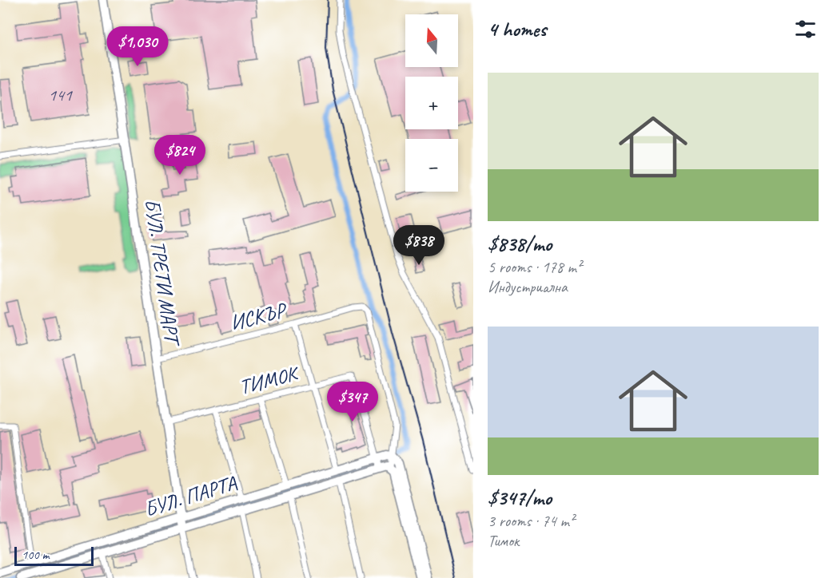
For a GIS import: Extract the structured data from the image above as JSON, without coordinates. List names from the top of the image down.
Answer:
{
  "streets": {
    "main road": ["БУЛ. ТРЕТИ МАРТ", "БУЛ. ПАРТА"],
    "street": ["ИСКЪР", "ТИМОК"]
  },
  "crossings": [
    ["БУЛ. ТРЕТИ МАРТ", "ИСКЪР"],
    ["БУЛ. ТРЕТИ МАРТ", "ТИМОК"],
    ["БУЛ. ТРЕТИ МАРТ", "БУЛ. ПАРТА"],
    ["ИСКЪР", "БУЛ. ПАРТА"],
    ["ТИМОК", "БУЛ. ПАРТА"]
  ],
  "house_numbers": ["141"],
  "scale_bar": "100 m",
  "north": "top",
  "page": {
    "heading": "4 homes",
    "map_buttons": ["+", "−"],
    "price": [
      "$1,030",
      "$824",
      "$838",
      "$347"
    ],
    "list": [
      {
        "name": "$838/mo",
        "note": "5 rooms · 178 m² · Индустриална"
      },
      {
        "name": "$347/mo",
        "note": "3 rooms · 74 m² · Тимок"
      }
    ],
    "scale": "100 m"
  }
}
